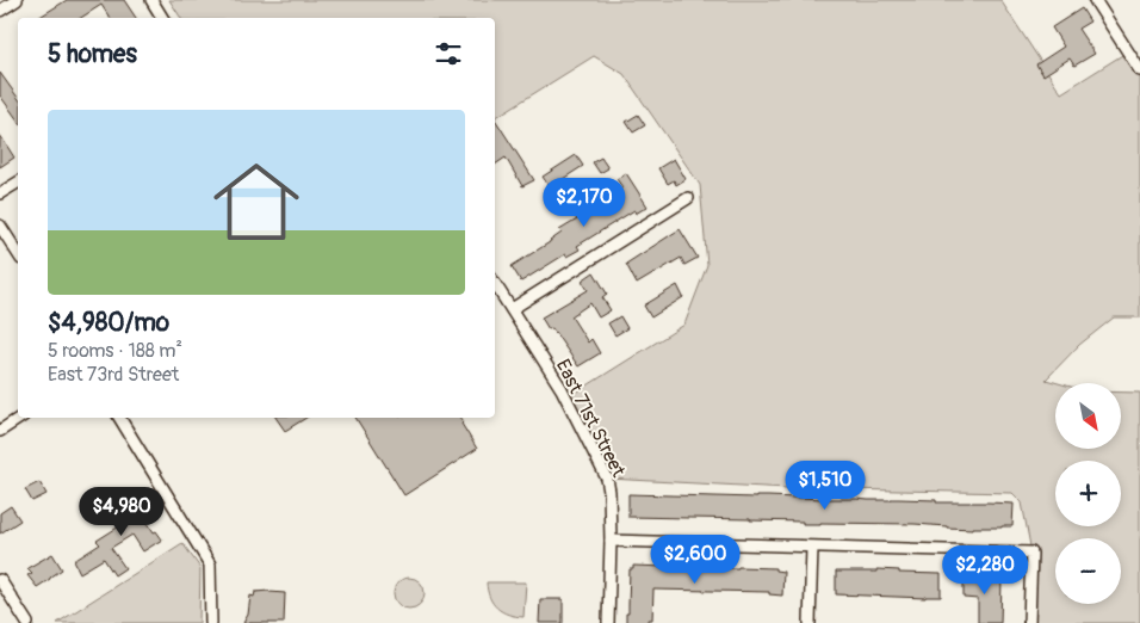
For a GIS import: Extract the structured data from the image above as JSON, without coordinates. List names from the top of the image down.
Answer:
{
  "streets": {
    "street": ["East 71st Street"]
  },
  "north": "bottom right",
  "page": {
    "heading": "5 homes",
    "list": [
      {
        "name": "$4,980/mo",
        "note": "5 rooms · 188 m² · East 73rd Street"
      }
    ],
    "price": [
      "$2,170",
      "$1,510",
      "$4,980",
      "$2,600",
      "$2,280"
    ],
    "map_buttons": ["+", "−"]
  }
}
